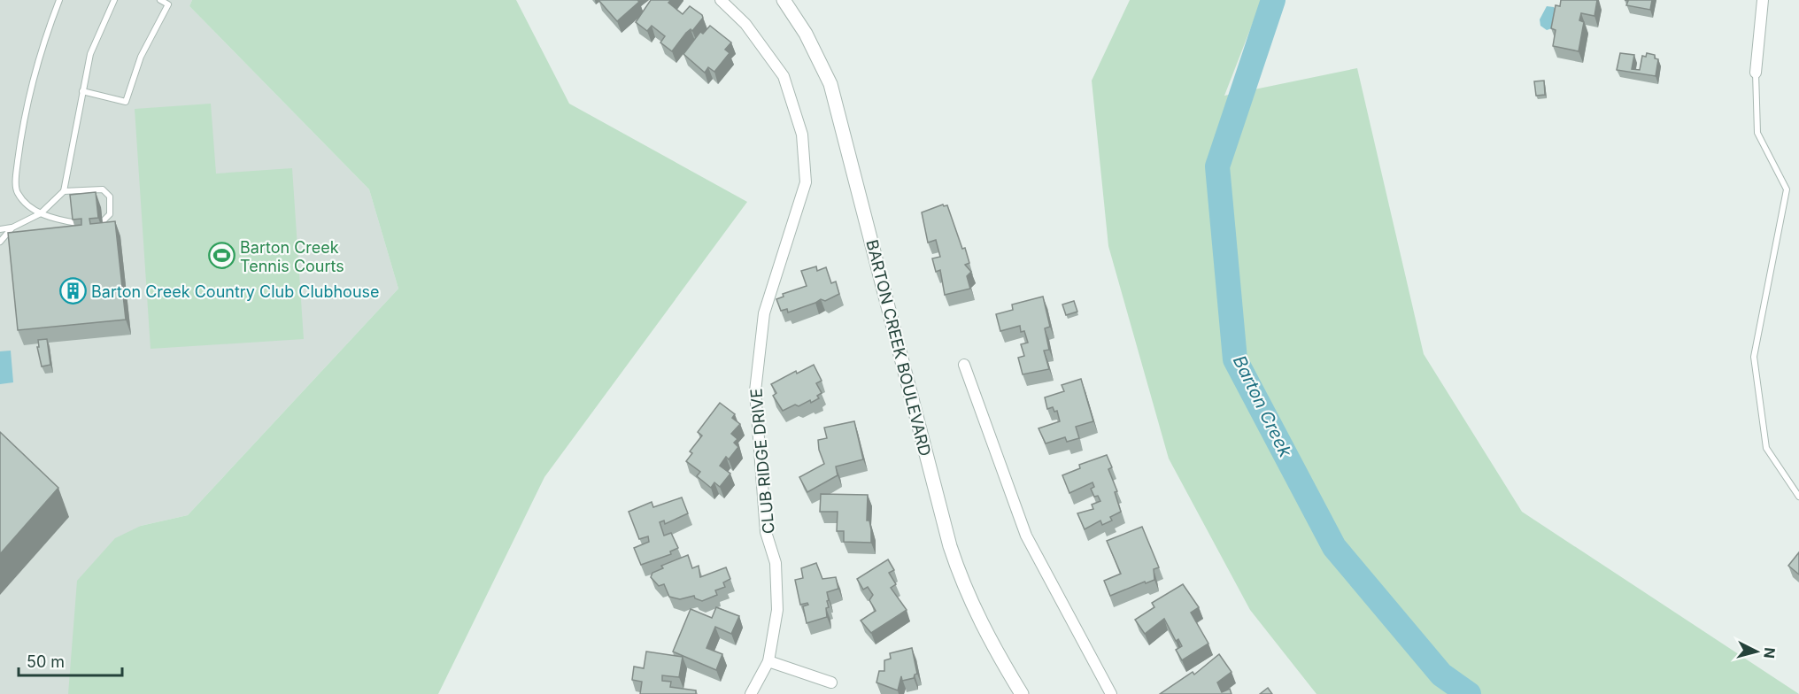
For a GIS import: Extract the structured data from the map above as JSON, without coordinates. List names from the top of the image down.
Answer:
{
  "streets": {
    "street": ["BARTON CREEK BOULEVARD", "CLUB RIDGE DRIVE"]
  },
  "water": ["Barton Creek"],
  "places": {
    "sports": ["Barton Creek Tennis Courts"],
    "building": ["Barton Creek Country Club Clubhouse"]
  },
  "scale_bar": "50 m",
  "north": "right"
}
